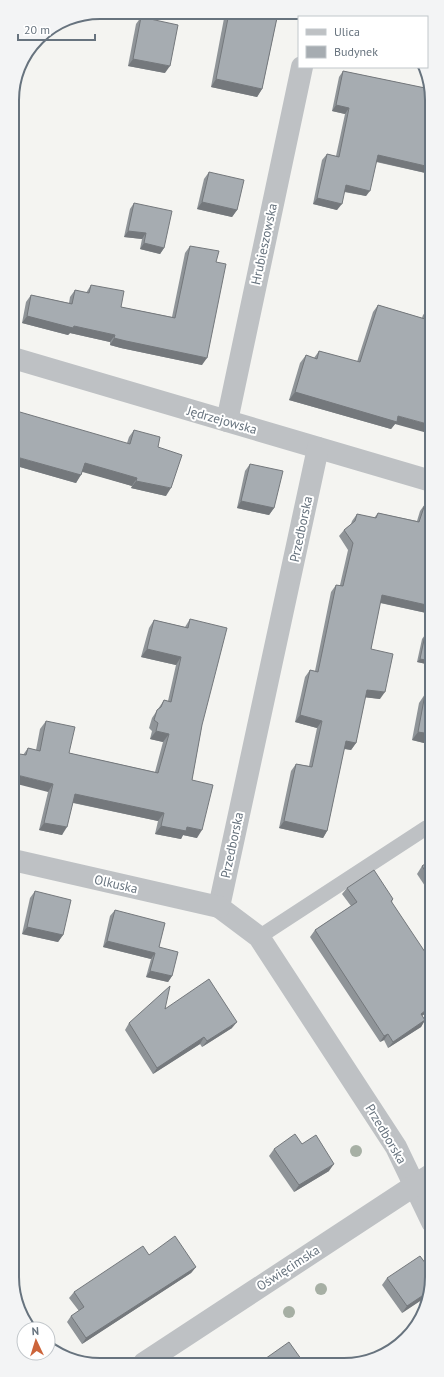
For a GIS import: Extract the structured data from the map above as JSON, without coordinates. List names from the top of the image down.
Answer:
{
  "streets": {
    "street": [
      "Hrubieszowska",
      "Jędrzejowska",
      "Przedborska",
      "Olkuska",
      "Oświęcimska"
    ]
  },
  "crossings": [
    ["Hrubieszowska", "Jędrzejowska"],
    ["Jędrzejowska", "Przedborska"],
    ["Przedborska", "Olkuska"],
    ["Przedborska", "Oświęcimska"]
  ],
  "legend": ["Ulica", "Budynek"],
  "scale_bar": "20 m",
  "north": "top"
}
